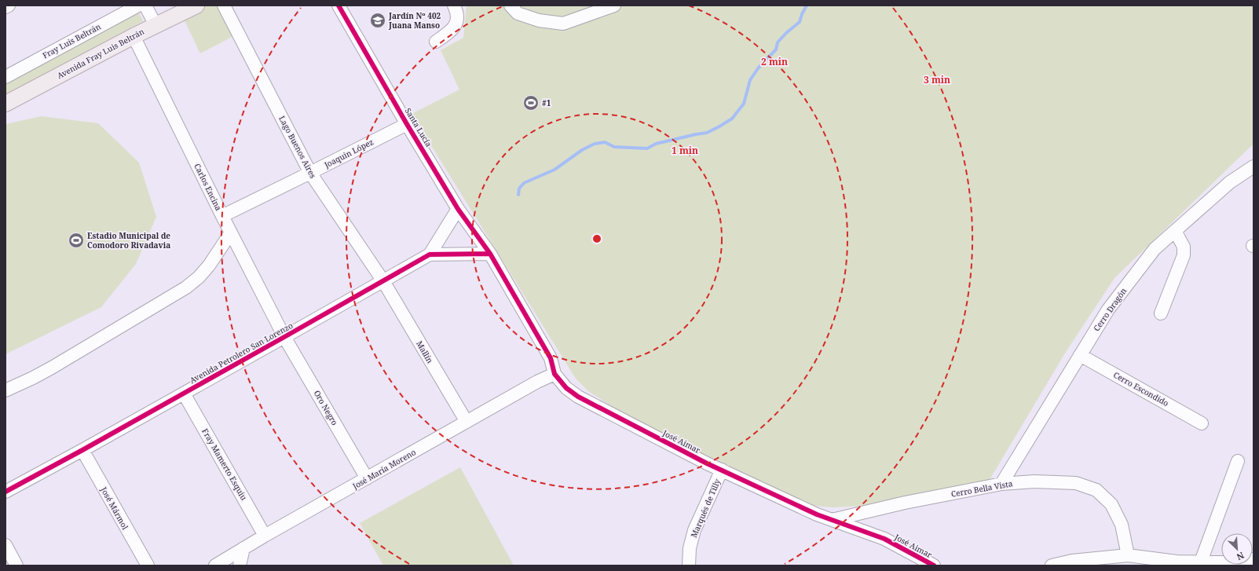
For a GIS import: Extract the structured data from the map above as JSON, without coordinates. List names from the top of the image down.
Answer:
{
  "streets": {
    "main road": ["Avenida Fray Luis Beltrán"],
    "street": [
      "Fray Luis Beltrán",
      "Santa Lucía",
      "Lago Buenos Aires",
      "Joaquin López",
      "Carlos Encina",
      "Cerro Dragón",
      "Mallín",
      "Avenida Petrolero San Lorenzo",
      "Cerro Escondido",
      "Oro Negro",
      "José Aimar",
      "Fray Mamerto Esquiu",
      "José María Moreno",
      "Cerro Bella Vista",
      "José Mármol",
      "Marqués de Tilly"
    ]
  },
  "crossings": [
    ["Avenida Fray Luis Beltrán", "Carlos Encina"],
    ["Santa Lucía", "Joaquin López"],
    ["Santa Lucía", "Avenida Petrolero San Lorenzo"],
    ["Santa Lucía", "José Aimar"],
    ["Lago Buenos Aires", "Joaquin López"],
    ["Lago Buenos Aires", "Mallín"],
    ["Lago Buenos Aires", "Avenida Petrolero San Lorenzo"],
    ["Joaquin López", "Carlos Encina"],
    ["Carlos Encina", "Avenida Petrolero San Lorenzo"],
    ["Carlos Encina", "Oro Negro"],
    ["Cerro Dragón", "Cerro Escondido"],
    ["Cerro Dragón", "Cerro Bella Vista"],
    ["Mallín", "Avenida Petrolero San Lorenzo"],
    ["Mallín", "José María Moreno"],
    ["Avenida Petrolero San Lorenzo", "Oro Negro"],
    ["Avenida Petrolero San Lorenzo", "José Aimar"],
    ["Avenida Petrolero San Lorenzo", "Fray Mamerto Esquiu"],
    ["Avenida Petrolero San Lorenzo", "José Mármol"],
    ["Oro Negro", "José María Moreno"],
    ["José Aimar", "José María Moreno"],
    ["José Aimar", "Cerro Bella Vista"],
    ["José Aimar", "Marqués de Tilly"],
    ["Fray Mamerto Esquiu", "José María Moreno"]
  ],
  "places": {
    "school or university": ["Jardín Nº 402 Juana Manso"],
    "sports": ["#1", "Estadio Municipal de Comodoro Rivadavia"]
  },
  "north": "bottom right",
  "rings": ["2 min", "3 min", "1 min"]
}
